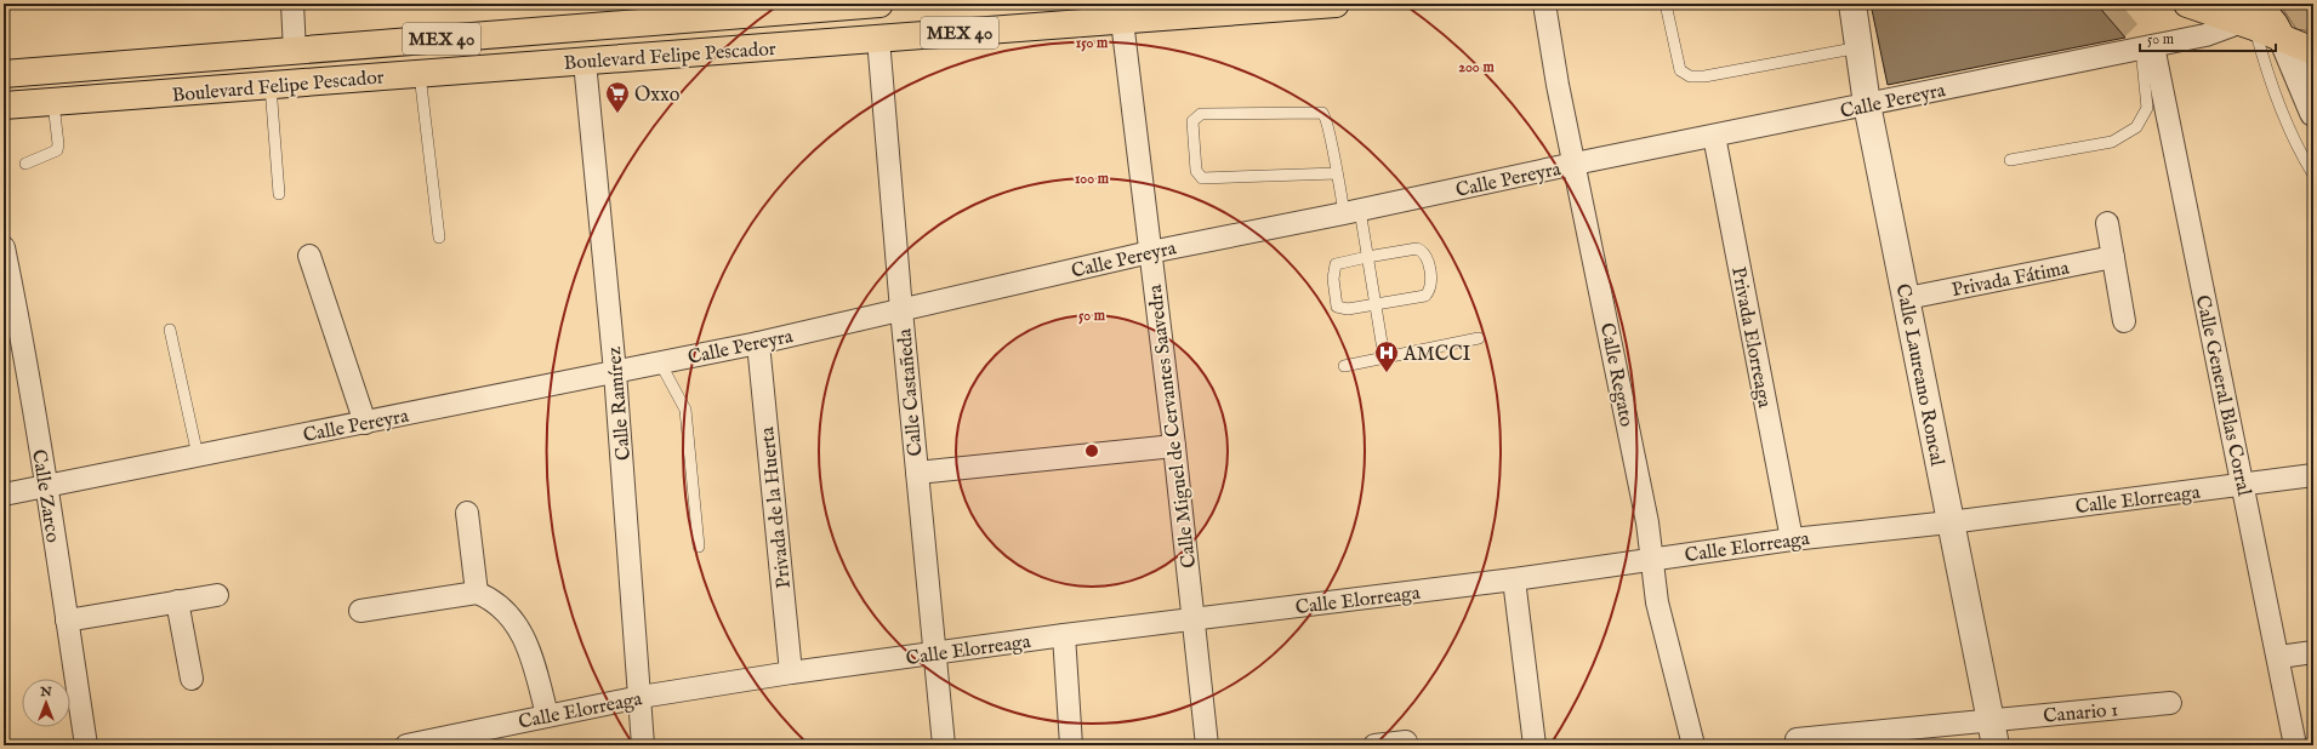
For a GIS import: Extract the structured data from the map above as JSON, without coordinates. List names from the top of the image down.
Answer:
{
  "streets": {
    "main road": ["MEX 40", "Boulevard Felipe Pescador"],
    "street": [
      "Calle Pereyra",
      "Privada Fátima",
      "Privada Elorreaga",
      "Calle Regato",
      "Calle Laureano Roncal",
      "Calle Castañeda",
      "Calle General Blas Corral",
      "Calle Ramírez",
      "Calle Miguel de Cervantes Saavedra",
      "Calle Zarco",
      "Calle Elorreaga",
      "Privada de la Huerta",
      "Canario 1"
    ]
  },
  "crossings": [
    ["Boulevard Felipe Pescador", "Calle Castañeda"],
    ["Boulevard Felipe Pescador", "Calle Ramírez"],
    ["Boulevard Felipe Pescador", "Calle Miguel de Cervantes Saavedra"],
    ["Calle Pereyra", "Privada Elorreaga"],
    ["Calle Pereyra", "Calle Regato"],
    ["Calle Pereyra", "Calle Laureano Roncal"],
    ["Calle Pereyra", "Calle Castañeda"],
    ["Calle Pereyra", "Calle General Blas Corral"],
    ["Calle Pereyra", "Calle Ramírez"],
    ["Calle Pereyra", "Calle Miguel de Cervantes Saavedra"],
    ["Calle Pereyra", "Calle Zarco"],
    ["Calle Pereyra", "Privada de la Huerta"],
    ["Privada Fátima", "Calle Laureano Roncal"],
    ["Privada Elorreaga", "Calle Elorreaga"],
    ["Calle Regato", "Calle Elorreaga"],
    ["Calle Laureano Roncal", "Calle Elorreaga"],
    ["Calle Laureano Roncal", "Canario 1"],
    ["Calle Castañeda", "Calle Elorreaga"],
    ["Calle General Blas Corral", "Calle Elorreaga"],
    ["Calle Ramírez", "Calle Elorreaga"],
    ["Calle Miguel de Cervantes Saavedra", "Calle Elorreaga"],
    ["Calle Elorreaga", "Privada de la Huerta"]
  ],
  "places": {
    "supermarket": ["Oxxo"],
    "hospital": ["AMCCI"]
  },
  "scale_bar": "50 m",
  "north": "top",
  "rings": [
    "150 m",
    "200 m",
    "100 m",
    "50 m"
  ]
}
